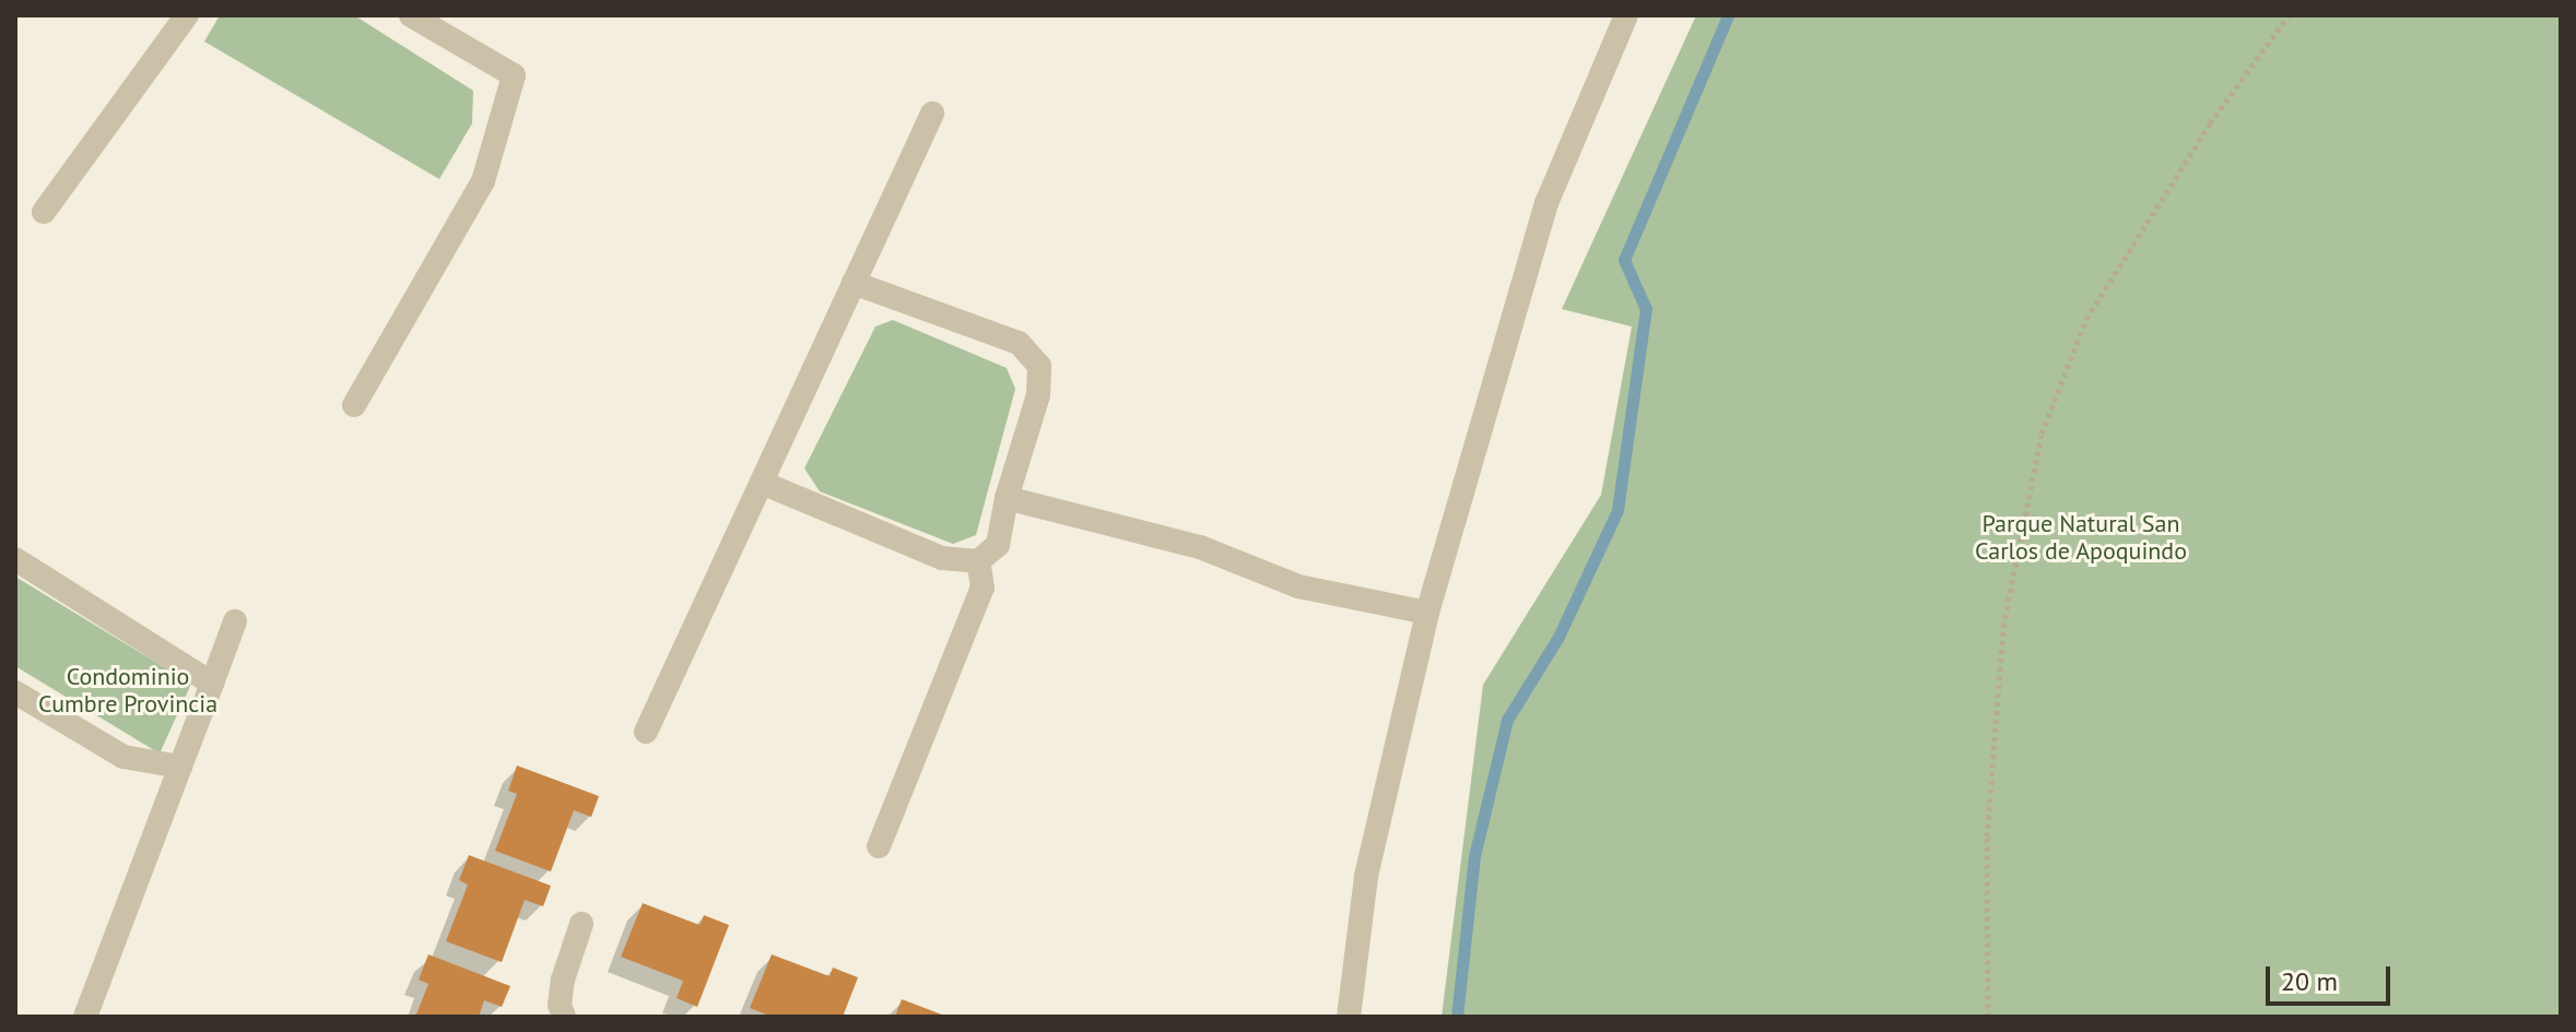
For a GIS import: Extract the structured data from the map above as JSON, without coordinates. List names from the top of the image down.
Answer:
{
  "parks": ["Parque Natural San Carlos de Apoquindo", "Condominio Cumbre Provincia"],
  "scale_bar": "20 m"
}
